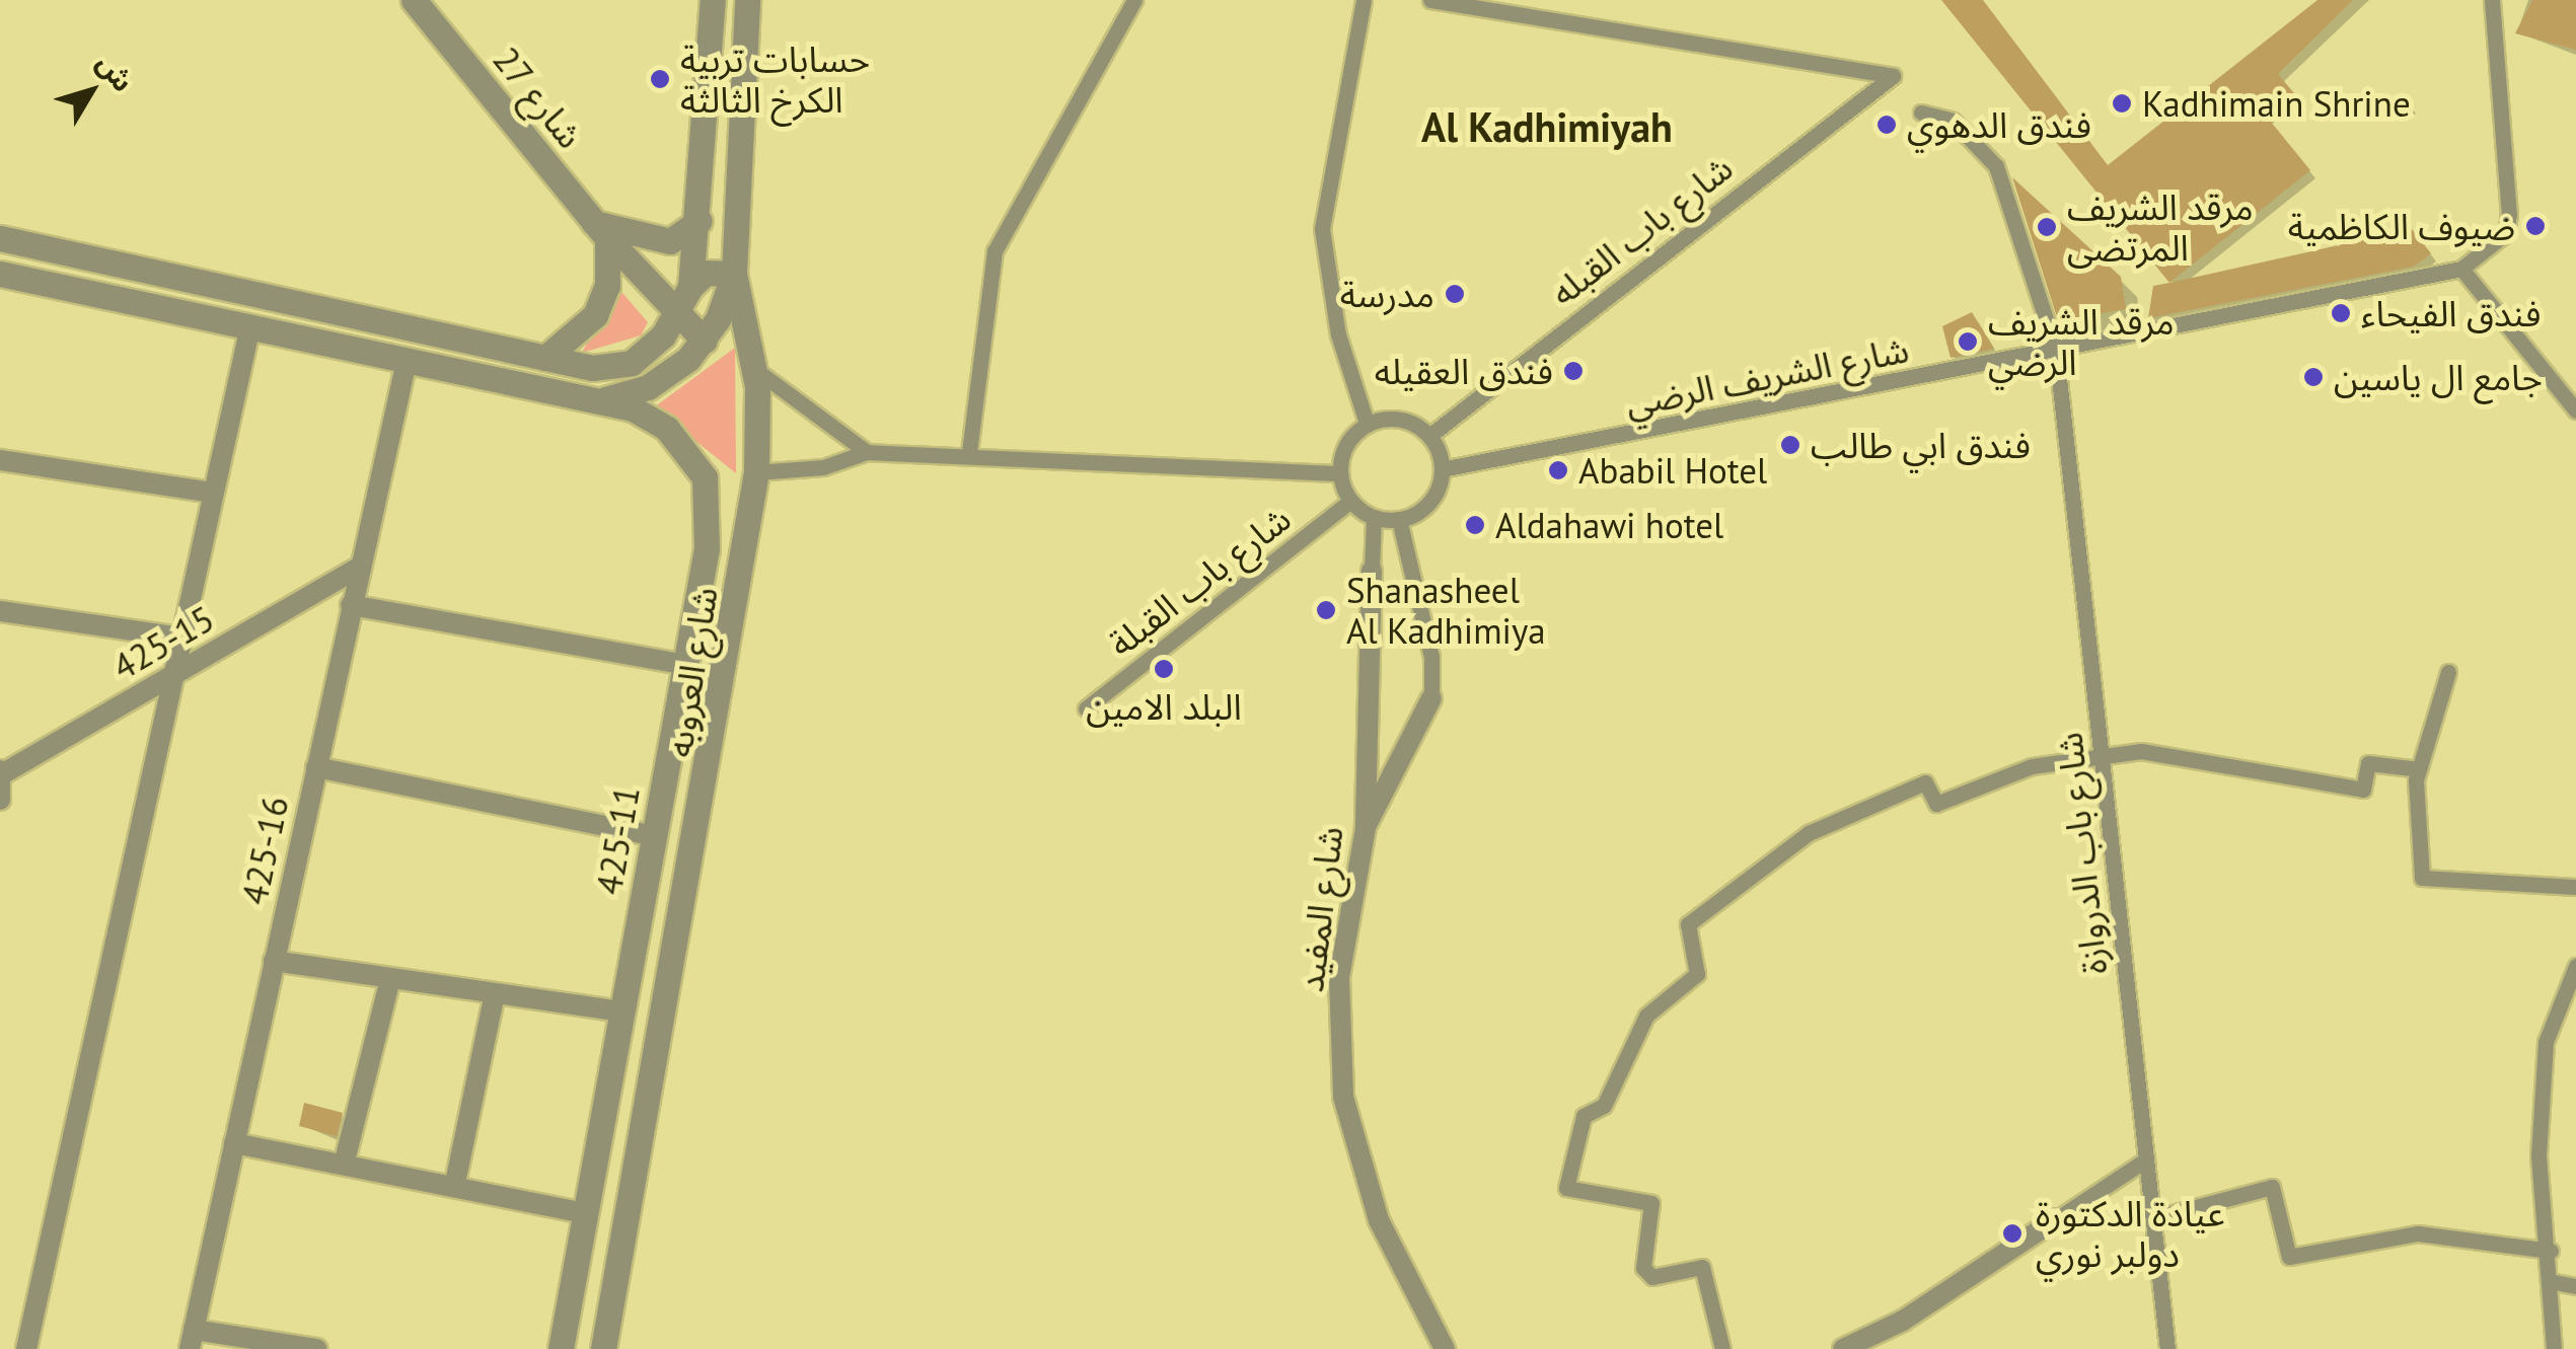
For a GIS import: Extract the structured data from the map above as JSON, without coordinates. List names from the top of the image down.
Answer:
{
  "streets": {
    "street": [
      "شارع 27",
      "شارع باب القبله",
      "شارع الشريف الرضي",
      "شارع باب القبلة",
      "425-15",
      "شارع العروبه",
      "425-11",
      "425-16",
      "شارع باب الدروازة",
      "شارع المفيد"
    ]
  },
  "crossings": [
    ["شارع 27", "425-11"],
    ["شارع باب القبله", "شارع الشريف الرضي"],
    ["شارع باب القبله", "شارع باب القبلة"],
    ["شارع باب القبله", "شارع المفيد"],
    ["شارع الشريف الرضي", "شارع باب القبلة"],
    ["شارع الشريف الرضي", "شارع باب الدروازة"],
    ["شارع الشريف الرضي", "شارع المفيد"],
    ["شارع باب القبلة", "شارع المفيد"],
    ["425-15", "425-16"],
    ["شارع العروبه", "425-11"],
    ["425-11", "425-16"]
  ],
  "districts": ["Al Kadhimiyah"],
  "places": [
    "حسابات تربية الكرخ الثالثة",
    "Kadhimain Shrine",
    "فندق الدهوي",
    "ضيوف الكاظمية",
    "مرقد الشريف المرتضى",
    "مدرسة",
    "فندق الفيحاء",
    "مرقد الشريف الرضي",
    "فندق العقيله",
    "جامع ال ياسين",
    "فندق ابي طالب",
    "Ababil Hotel",
    "Aldahawi hotel",
    "Shanasheel Al Kadhimiya",
    "البلد الامين",
    "عيادة الدكتورة دولبر نوري"
  ],
  "north": "top right"
}
